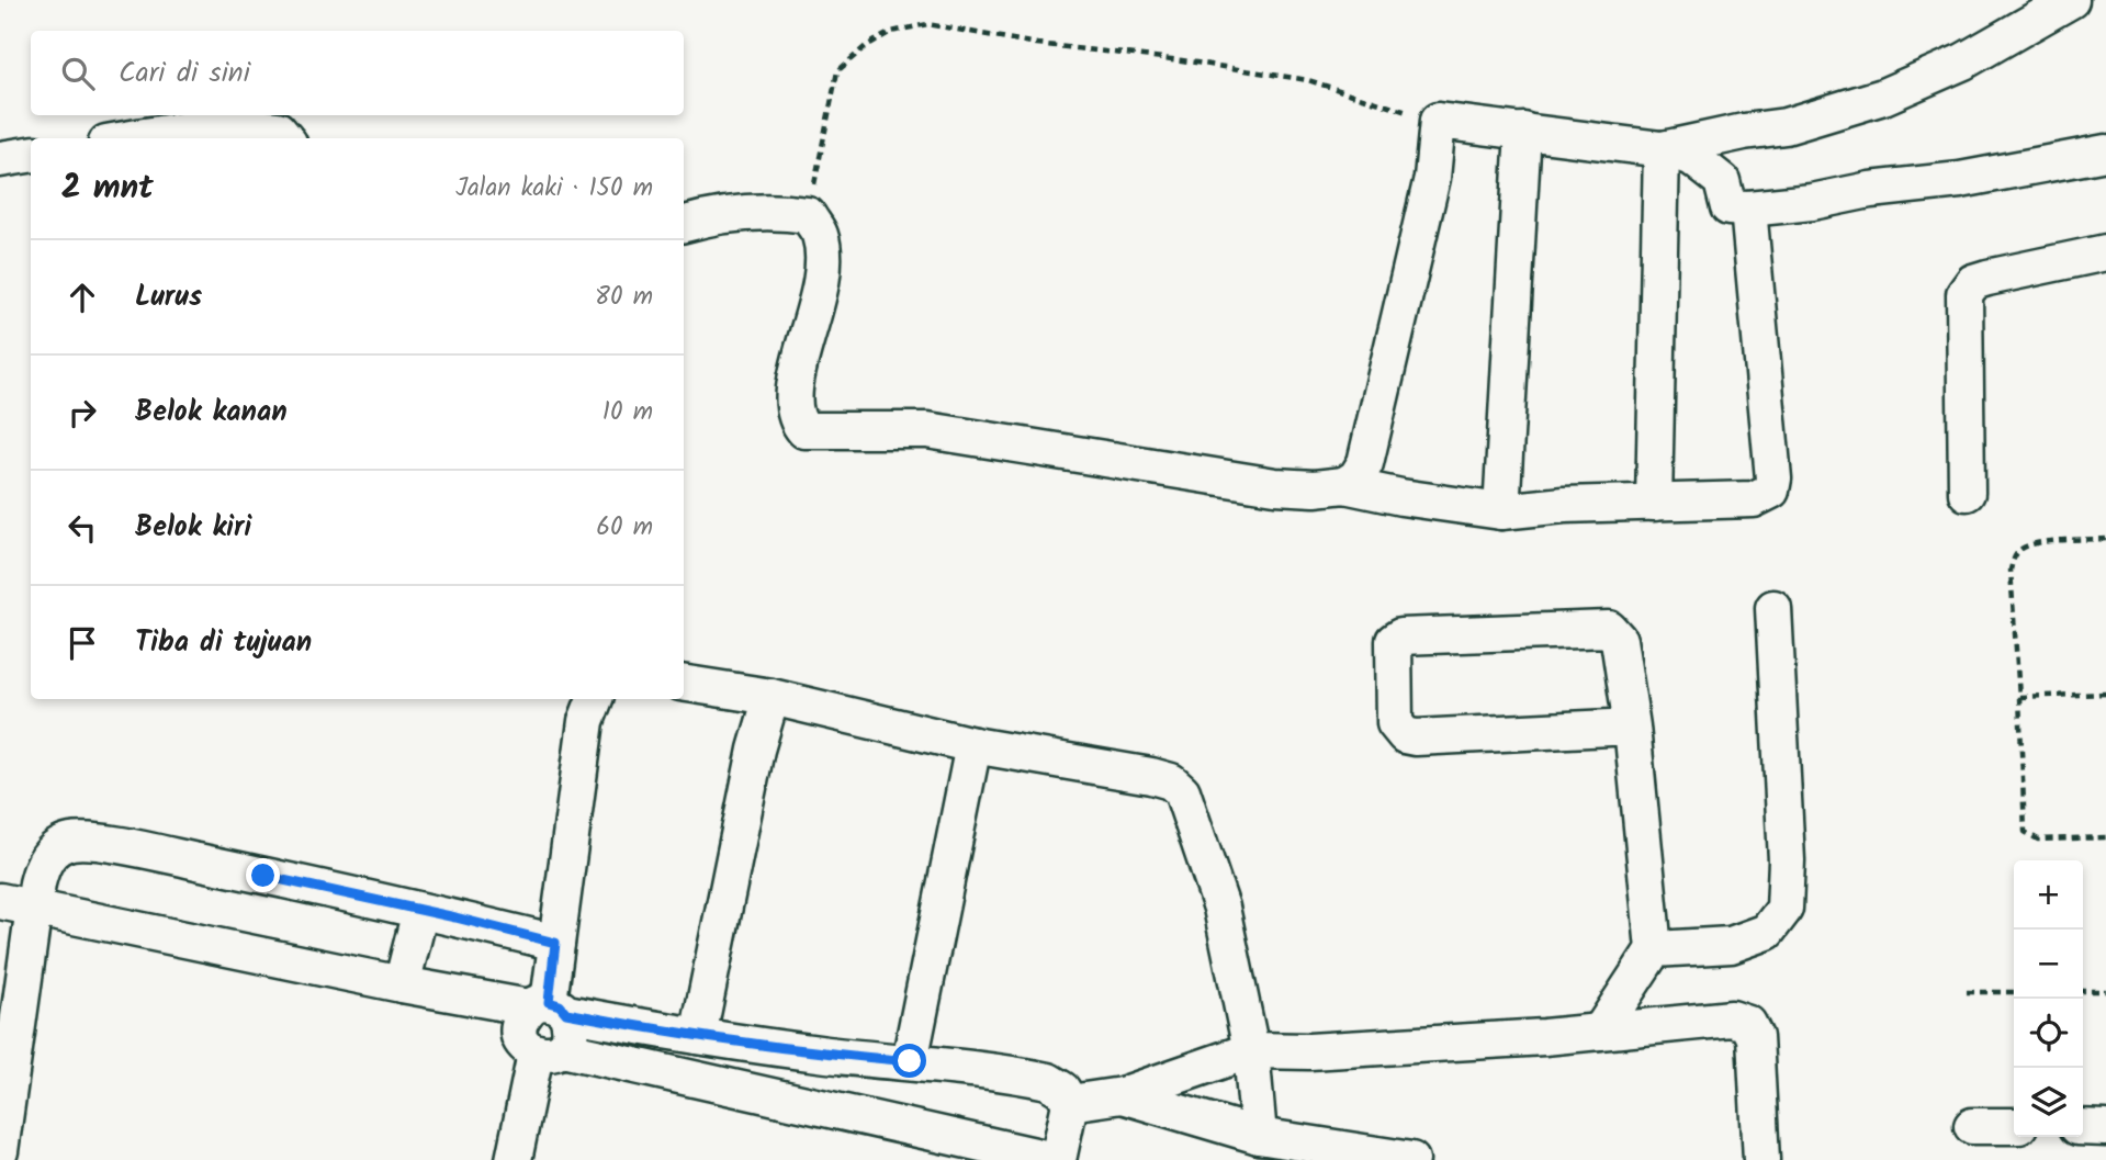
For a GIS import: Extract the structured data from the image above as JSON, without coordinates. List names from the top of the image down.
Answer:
{
  "page": {
    "search": "Cari di sini",
    "heading": ["2 mnt", "Jalan kaki · 150 m"],
    "list": [
      ["Lurus", "80 m"],
      ["Belok kanan", "10 m"],
      ["Belok kiri", "60 m"],
      "Tiba di tujuan"
    ],
    "map_buttons": ["+", "−"]
  }
}
